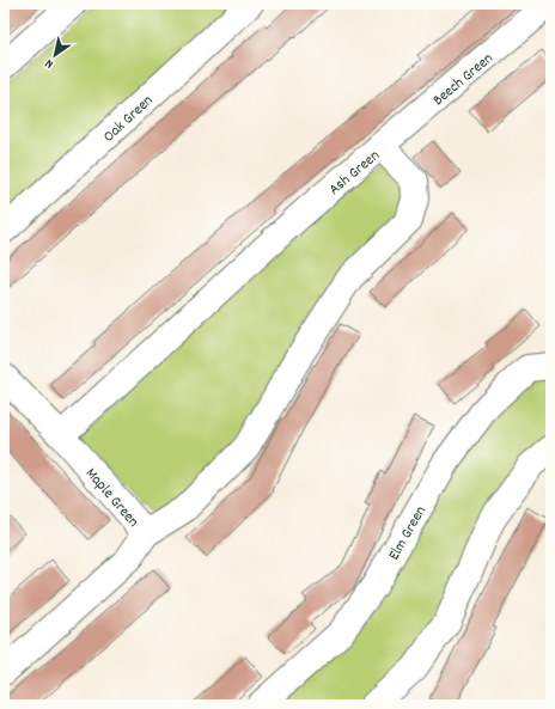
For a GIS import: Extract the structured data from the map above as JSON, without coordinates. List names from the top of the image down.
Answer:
{
  "streets": {
    "street": [
      "Beech Green",
      "Oak Green",
      "Ash Green",
      "Maple Green",
      "Elm Green"
    ]
  },
  "crossings": [
    ["Beech Green", "Ash Green"],
    ["Ash Green", "Maple Green"]
  ],
  "north": "bottom left"
}
